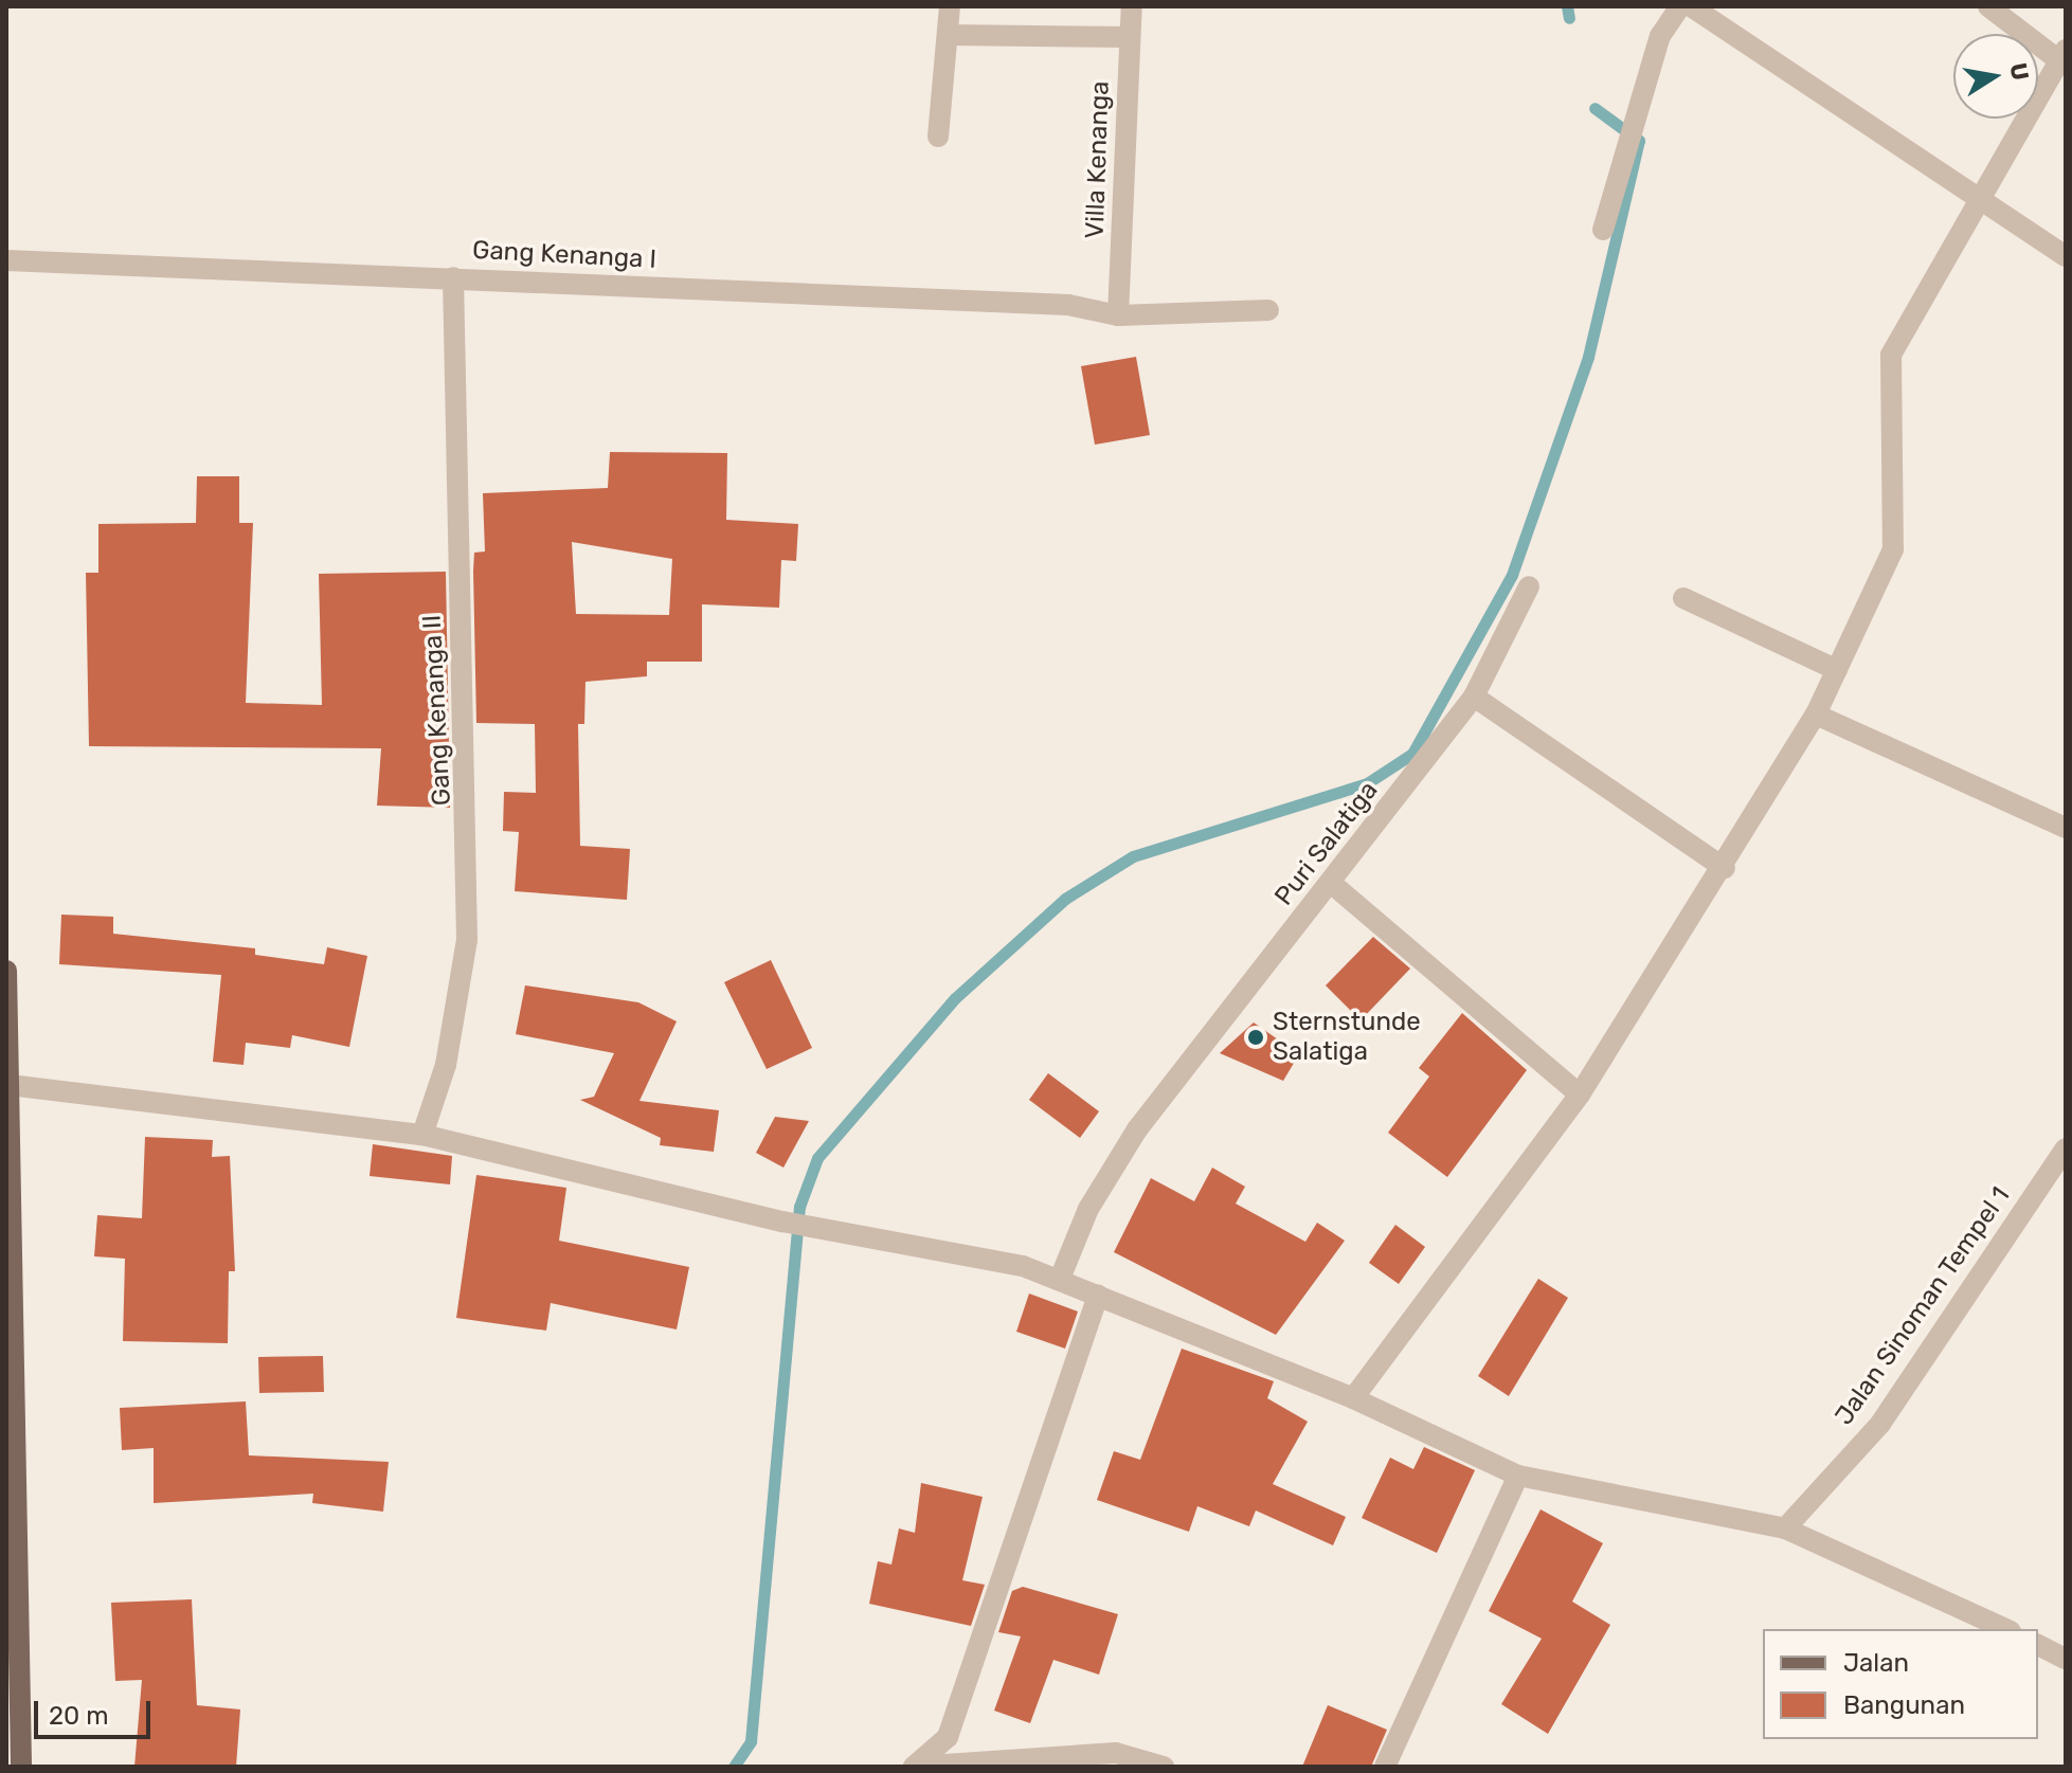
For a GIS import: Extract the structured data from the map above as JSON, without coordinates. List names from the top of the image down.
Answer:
{
  "streets": {
    "street": [
      "Villa Kenanga",
      "Gang Kenanga I",
      "Gang Kenanga II",
      "Puri Salatiga",
      "Jalan Sinoman Tempel 1"
    ]
  },
  "crossings": [
    ["Villa Kenanga", "Gang Kenanga I"],
    ["Gang Kenanga I", "Gang Kenanga II"]
  ],
  "places": ["Sternstunde Salatiga"],
  "legend": ["Jalan", "Bangunan"],
  "scale_bar": "20 m",
  "north": "right"
}
